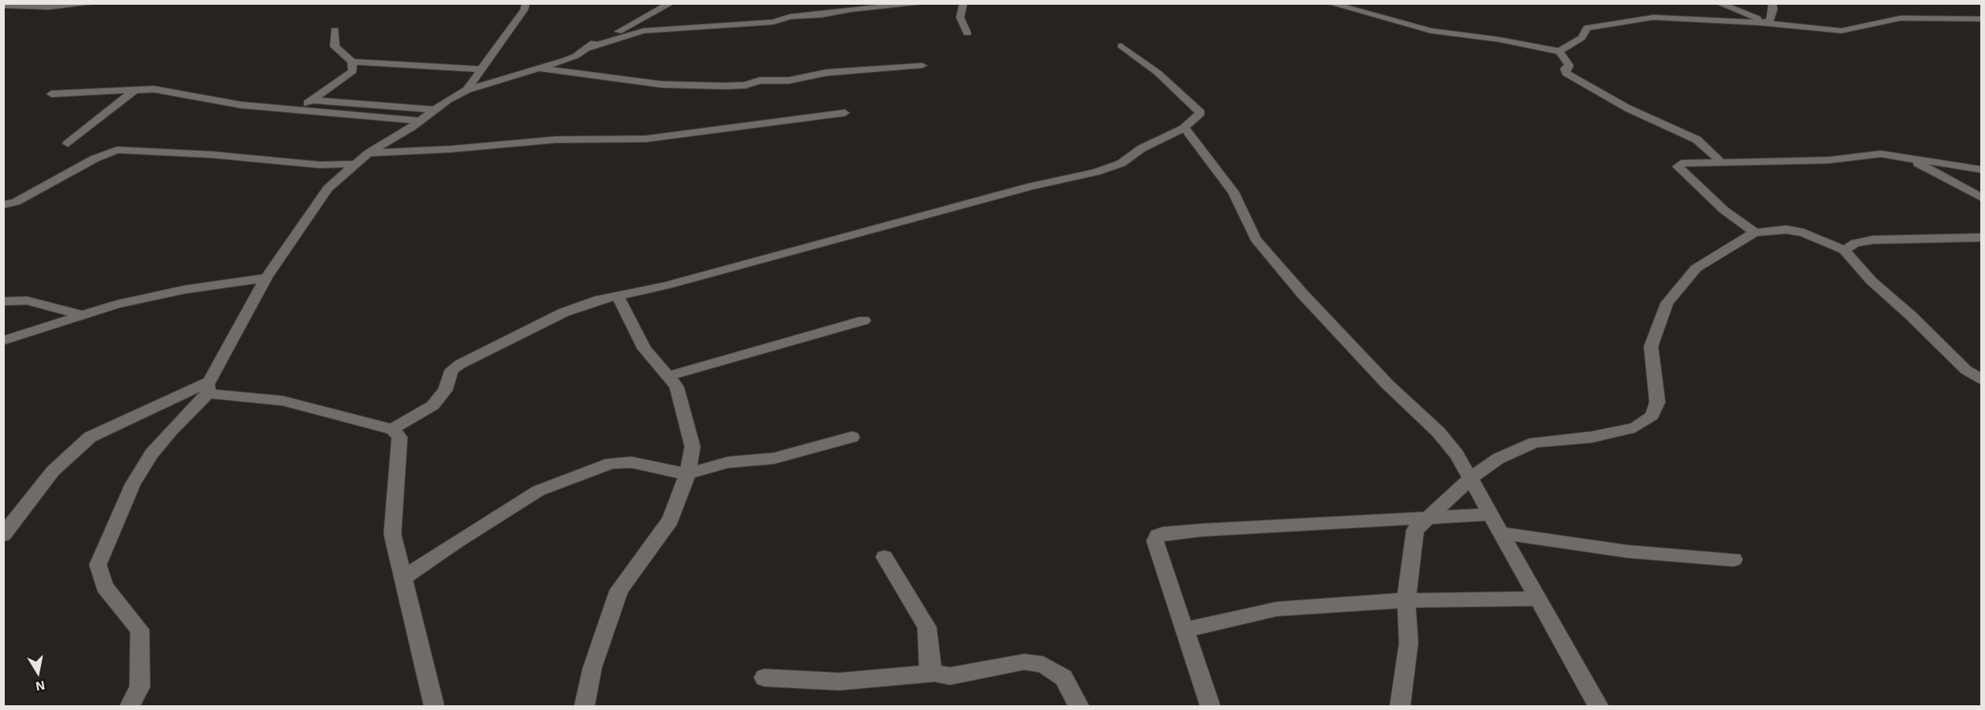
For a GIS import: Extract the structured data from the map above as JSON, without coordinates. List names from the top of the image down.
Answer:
{
  "north": "bottom"
}
